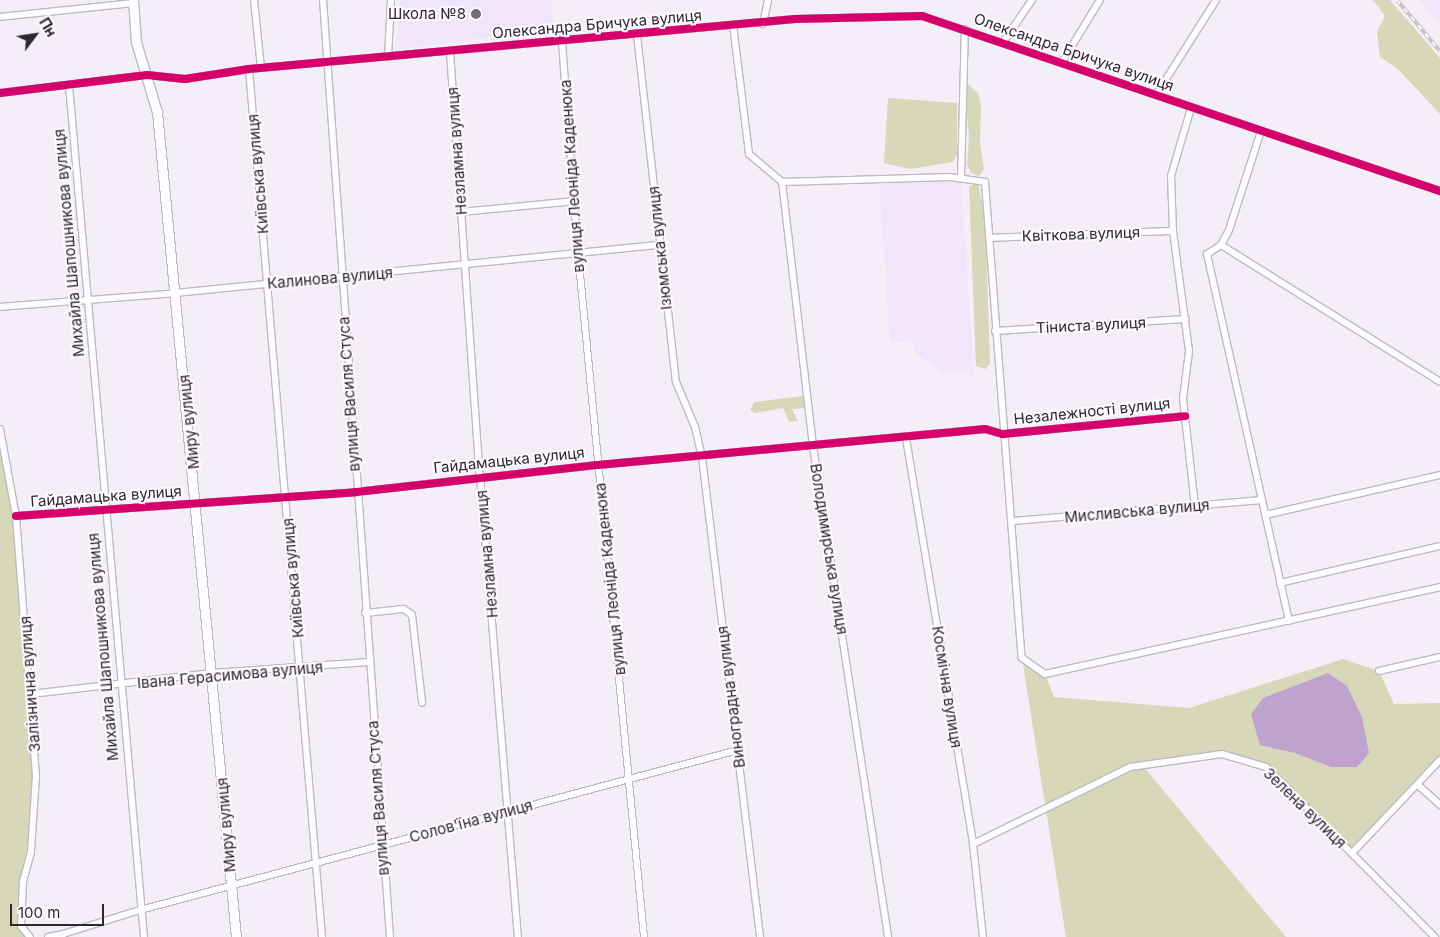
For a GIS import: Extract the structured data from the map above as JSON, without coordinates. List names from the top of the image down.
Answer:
{
  "streets": {
    "main road": ["Миру вулиця"],
    "street": [
      "Олександра Бричука вулиця",
      "Незламна вулиця",
      "Київська вулиця",
      "вулиця Леоніда Каденюка",
      "Квіткова вулиця",
      "Михайла Шапошникова вулиця",
      "Ізюмська вулиця",
      "Калинова вулиця",
      "Тіниста вулиця",
      "вулиця Василя Стуса",
      "Незалежності вулиця",
      "Гайдамацька вулиця",
      "Мисливська вулиця",
      "Володимирська вулиця",
      "Івана Герасимова вулиця",
      "Залізнична вулиця",
      "Космічна вулиця",
      "Виноградна вулиця",
      "Зелена вулиця",
      "Солов'їна вулиця"
    ]
  },
  "crossings": [
    ["Олександра Бричука вулиця", "Незламна вулиця"],
    ["Олександра Бричука вулиця", "Київська вулиця"],
    ["Олександра Бричука вулиця", "вулиця Леоніда Каденюка"],
    ["Олександра Бричука вулиця", "Михайла Шапошникова вулиця"],
    ["Олександра Бричука вулиця", "Ізюмська вулиця"],
    ["Олександра Бричука вулиця", "вулиця Василя Стуса"],
    ["Олександра Бричука вулиця", "Миру вулиця"],
    ["Незламна вулиця", "Калинова вулиця"],
    ["Незламна вулиця", "Гайдамацька вулиця"],
    ["Незламна вулиця", "Солов'їна вулиця"],
    ["Київська вулиця", "Калинова вулиця"],
    ["Київська вулиця", "Гайдамацька вулиця"],
    ["Київська вулиця", "Івана Герасимова вулиця"],
    ["Київська вулиця", "Солов'їна вулиця"],
    ["вулиця Леоніда Каденюка", "Калинова вулиця"],
    ["вулиця Леоніда Каденюка", "Гайдамацька вулиця"],
    ["вулиця Леоніда Каденюка", "Солов'їна вулиця"],
    ["Михайла Шапошникова вулиця", "Калинова вулиця"],
    ["Михайла Шапошникова вулиця", "Гайдамацька вулиця"],
    ["Михайла Шапошникова вулиця", "Івана Герасимова вулиця"],
    ["Михайла Шапошникова вулиця", "Солов'їна вулиця"],
    ["Ізюмська вулиця", "Калинова вулиця"],
    ["Ізюмська вулиця", "Гайдамацька вулиця"],
    ["Ізюмська вулиця", "Виноградна вулиця"],
    ["Калинова вулиця", "вулиця Василя Стуса"],
    ["Калинова вулиця", "Миру вулиця"],
    ["вулиця Василя Стуса", "Гайдамацька вулиця"],
    ["вулиця Василя Стуса", "Івана Герасимова вулиця"],
    ["вулиця Василя Стуса", "Солов'їна вулиця"],
    ["Незалежності вулиця", "Гайдамацька вулиця"],
    ["Миру вулиця", "Гайдамацька вулиця"],
    ["Миру вулиця", "Івана Герасимова вулиця"],
    ["Миру вулиця", "Солов'їна вулиця"],
    ["Гайдамацька вулиця", "Володимирська вулиця"],
    ["Гайдамацька вулиця", "Залізнична вулиця"],
    ["Гайдамацька вулиця", "Космічна вулиця"],
    ["Гайдамацька вулиця", "Виноградна вулиця"],
    ["Івана Герасимова вулиця", "Залізнична вулиця"],
    ["Космічна вулиця", "Зелена вулиця"],
    ["Виноградна вулиця", "Солов'їна вулиця"]
  ],
  "places": ["Школа №8"],
  "scale_bar": "100 m",
  "north": "top right"
}
